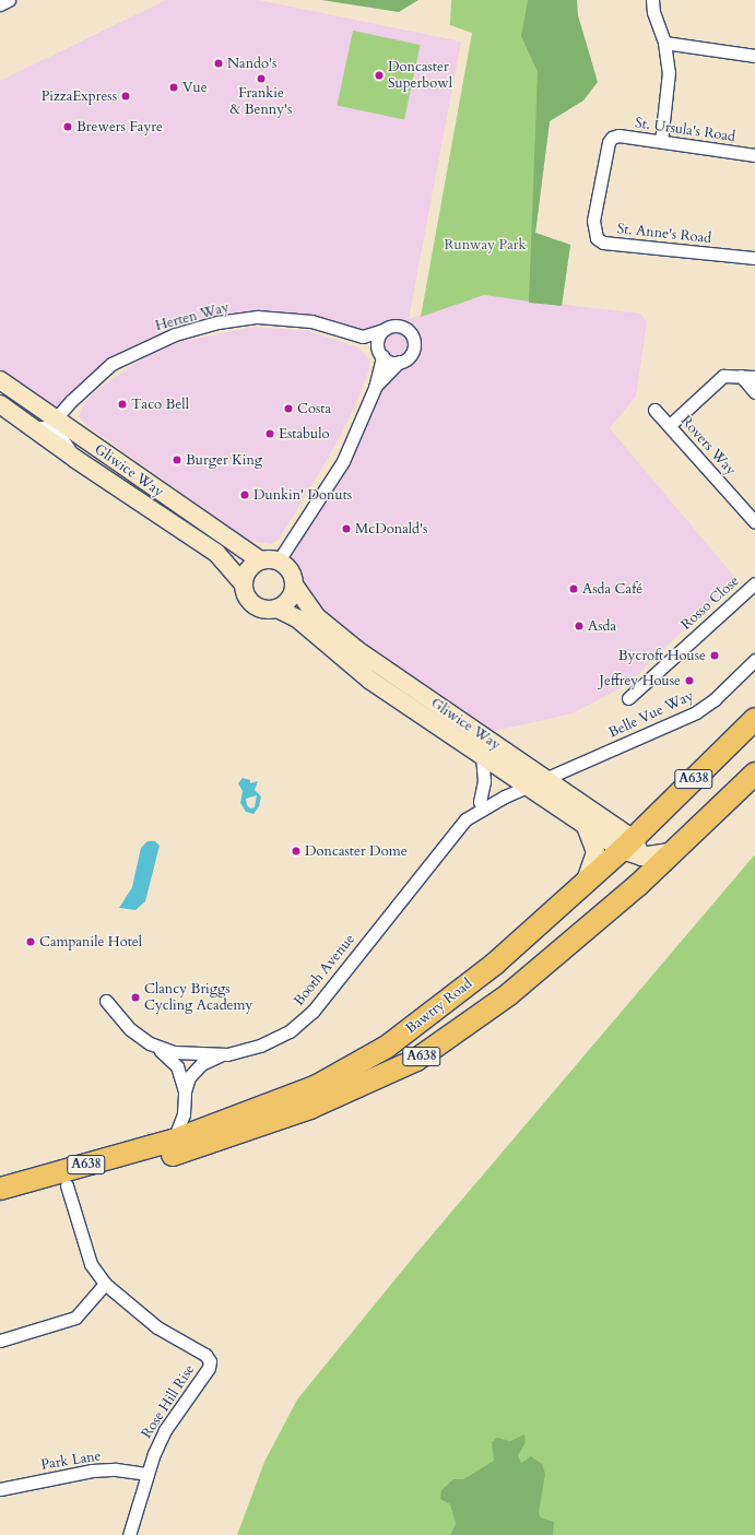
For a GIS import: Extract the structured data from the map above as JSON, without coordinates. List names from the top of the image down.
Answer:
{
  "streets": {
    "highway": ["A638", "Bawtry Road"],
    "street": [
      "St. Ursula's Road",
      "St. Anne's Road",
      "Herten Way",
      "Rovers Way",
      "Gliwice Way",
      "Rosso Close",
      "Belle Vue Way",
      "Booth Avenue",
      "Rose Hill Rise",
      "Park Lane"
    ]
  },
  "crossings": [
    ["St. Ursula's Road", "St. Anne's Road"],
    ["Herten Way", "Gliwice Way"],
    ["Gliwice Way", "Belle Vue Way"],
    ["Gliwice Way", "Booth Avenue"],
    ["Gliwice Way", "Bawtry Road"],
    ["Belle Vue Way", "Booth Avenue"],
    ["Bawtry Road", "Rose Hill Rise"],
    ["Rose Hill Rise", "Park Lane"]
  ],
  "parks": ["Runway Park"],
  "places": [
    "Nando's",
    "Doncaster Superbowl",
    "Frankie & Benny's",
    "Vue",
    "PizzaExpress",
    "Brewers Fayre",
    "Taco Bell",
    "Costa",
    "Estabulo",
    "Burger King",
    "Dunkin' Donuts",
    "McDonald's",
    "Asda Café",
    "Asda",
    "Bycroft House",
    "Jeffrey House",
    "Doncaster Dome",
    "Campanile Hotel",
    "Clancy Briggs Cycling Academy"
  ]
}
